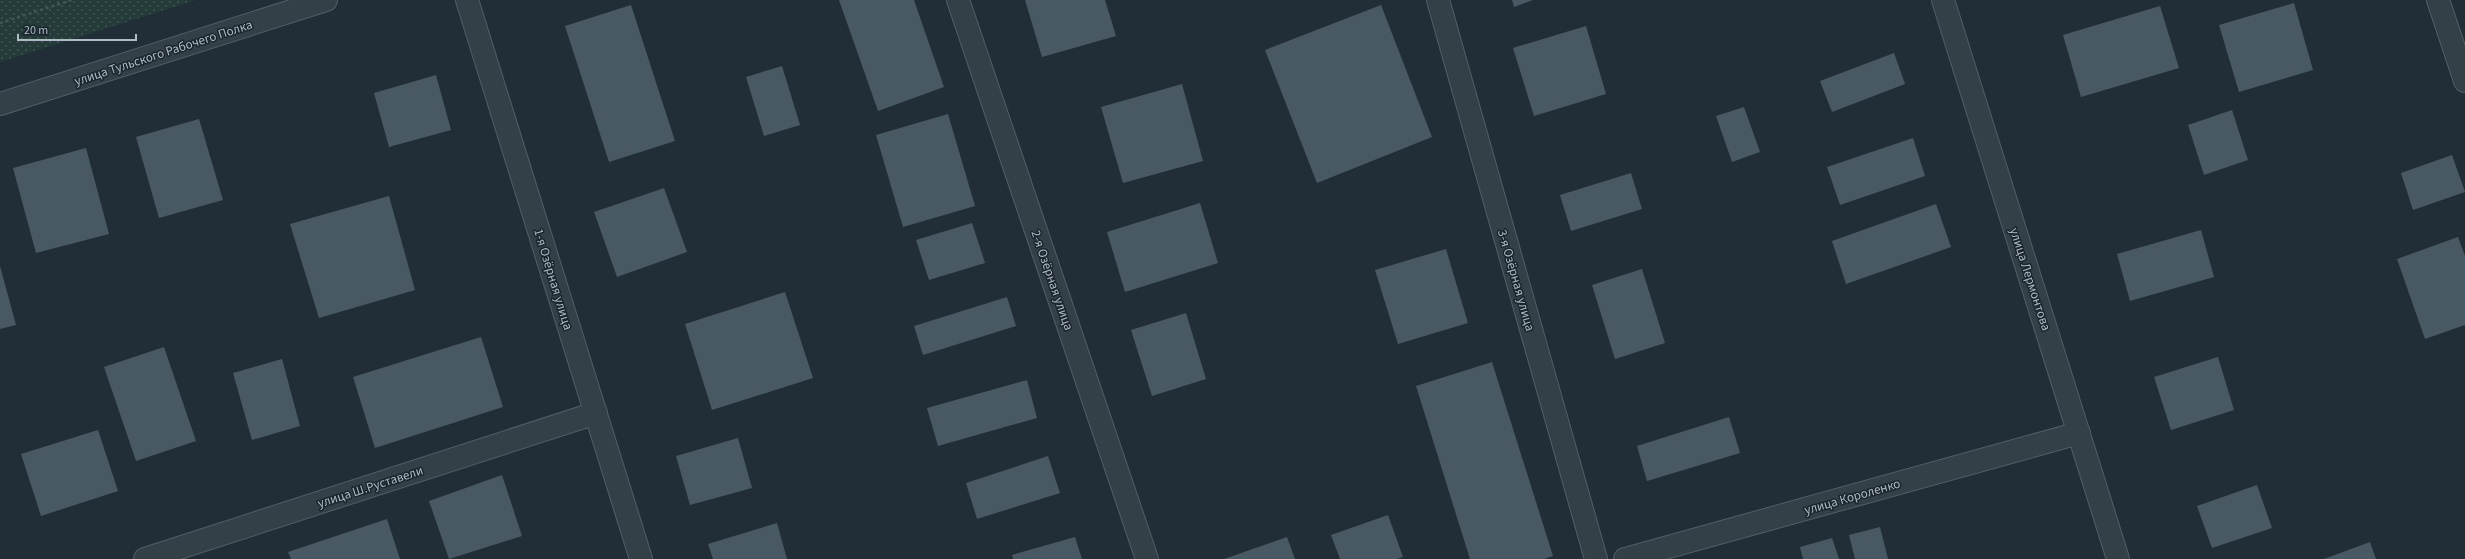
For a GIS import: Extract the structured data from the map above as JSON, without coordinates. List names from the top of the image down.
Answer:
{
  "streets": {
    "street": [
      "улица Тульского Рабочего Полка",
      "1-я Озёрная улица",
      "улица Лермонтова",
      "2-я Озёрная улица",
      "3-я Озёрная улица",
      "улица Ш.Руставели",
      "улица Короленко"
    ]
  },
  "crossings": [
    ["1-я Озёрная улица", "улица Ш.Руставели"],
    ["улица Лермонтова", "улица Короленко"]
  ],
  "scale_bar": "20 m"
}
